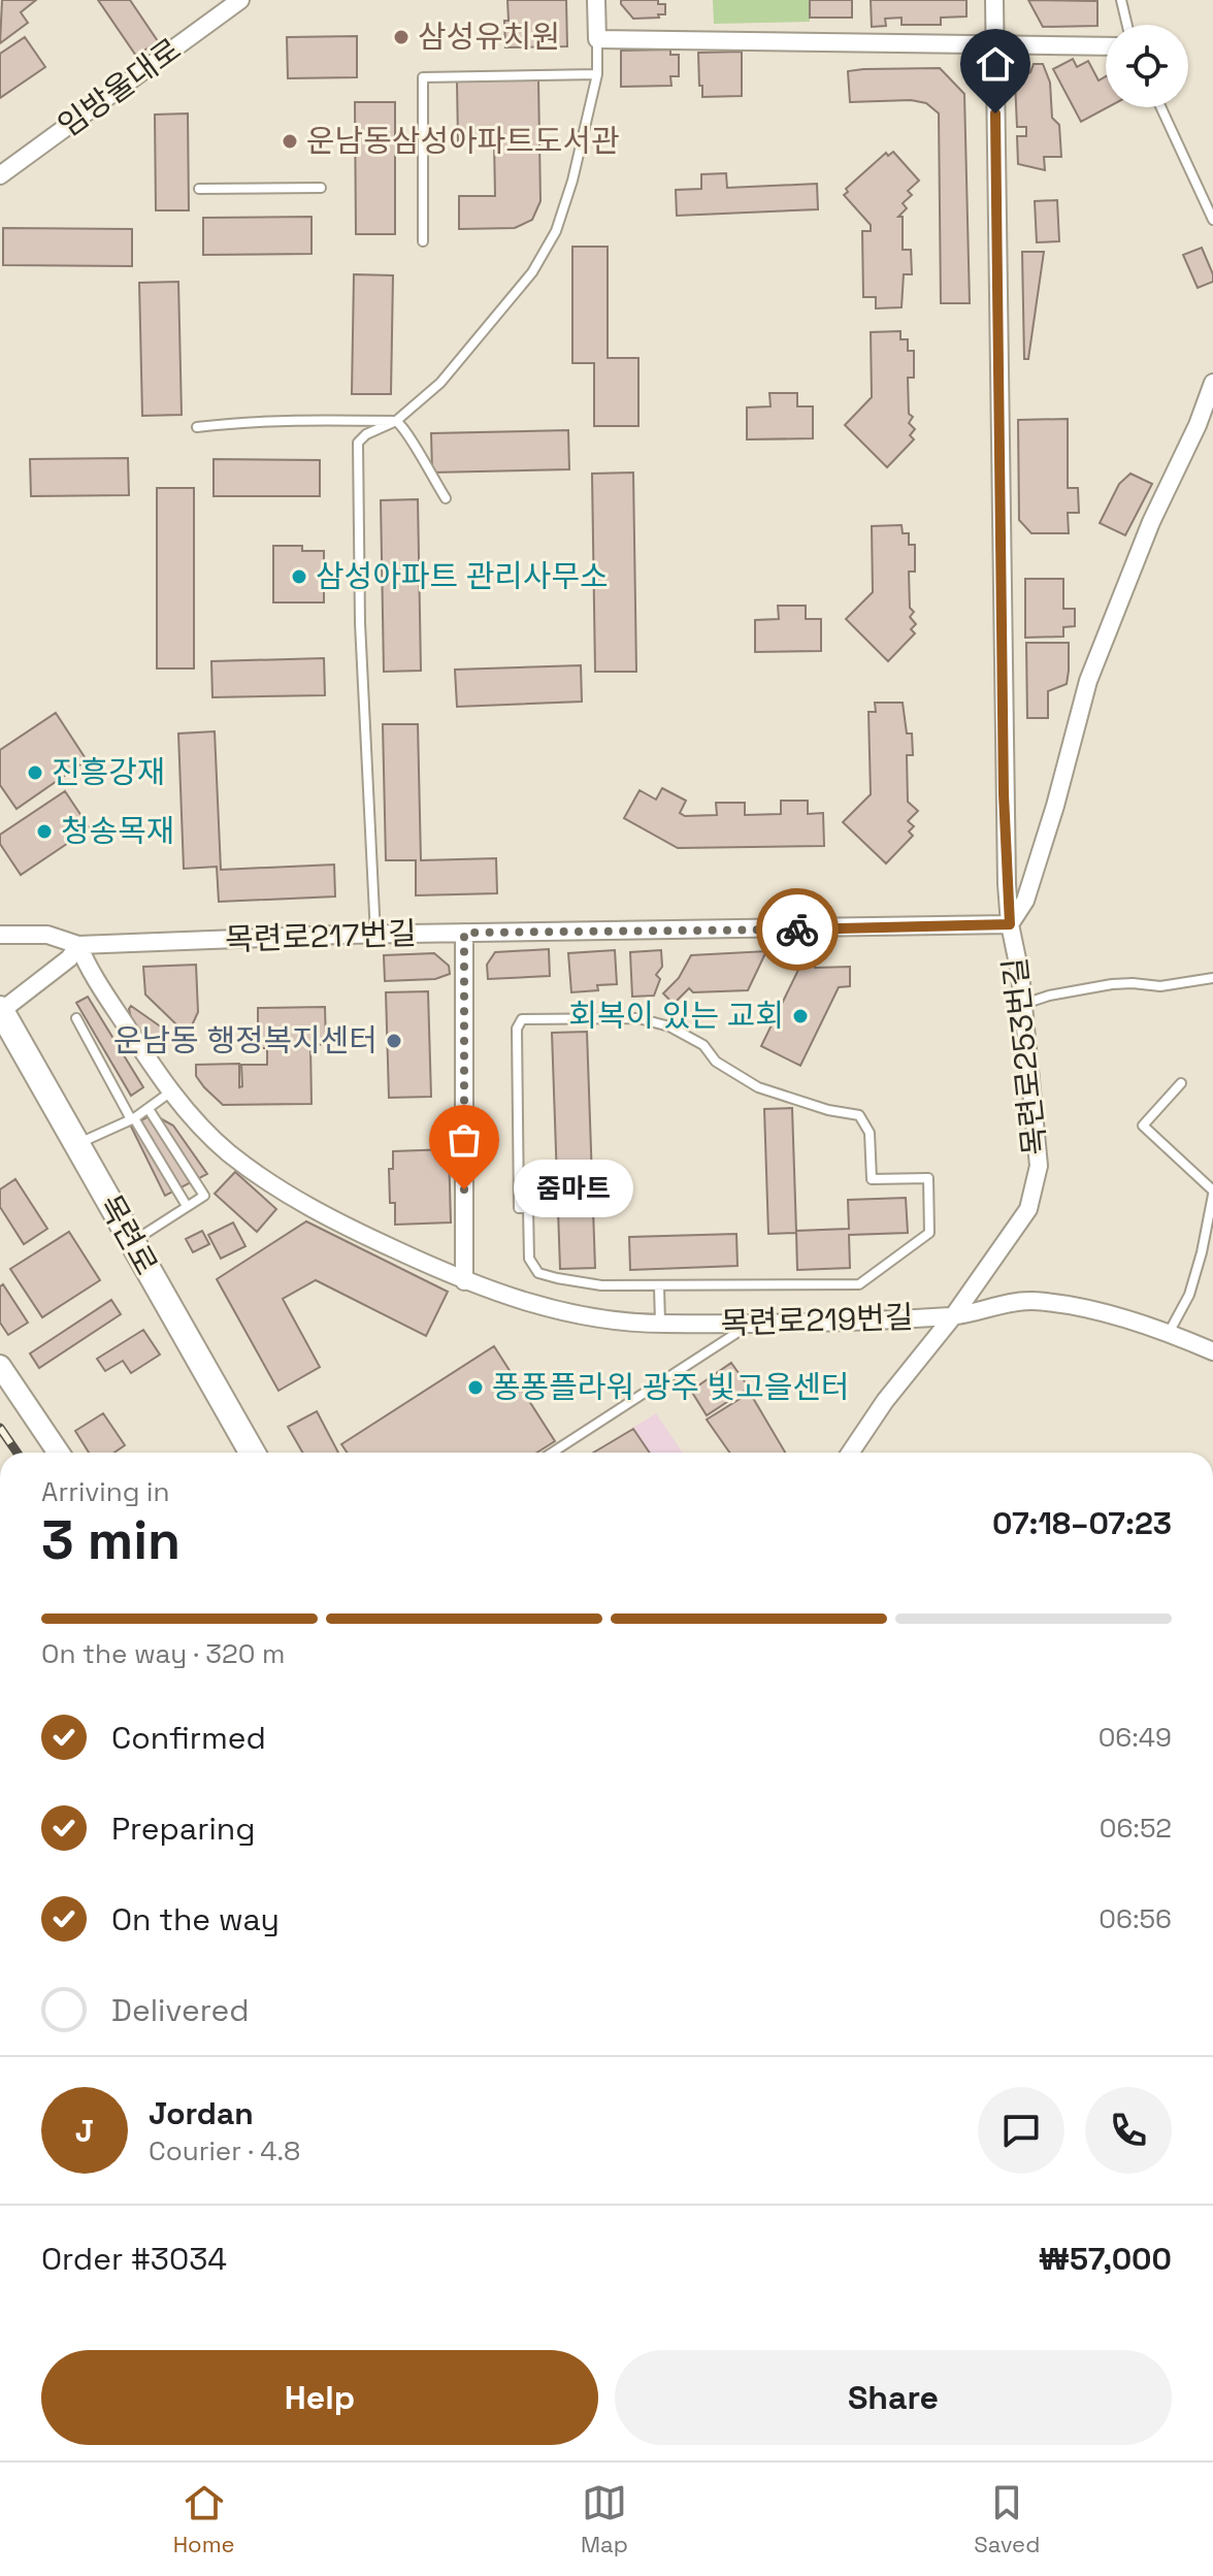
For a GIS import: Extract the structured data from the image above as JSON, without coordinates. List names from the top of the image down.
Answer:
{
  "streets": {
    "main road": ["목련로"],
    "street": [
      "임방울대로",
      "목련로217번길",
      "목련로253번길",
      "목련로219번길"
    ]
  },
  "crossings": [
    ["목련로217번길", "목련로253번길"],
    ["목련로217번길", "목련로219번길"],
    ["목련로253번길", "목련로219번길"]
  ],
  "places": [
    "삼성유치원",
    "운남동삼성아파트도서관",
    "삼성아파트 관리사무소",
    "진흥강재",
    "청송목재",
    "회복이 있는 교회",
    "운남동 행정복지센터",
    "줌마트",
    "퐁퐁플라워 광주 빛고을센터"
  ],
  "page": {
    "bubble": "줌마트",
    "heading": ["3 min", "Arriving in", "07:18–07:23"],
    "panel": [
      "Jordan",
      "Courier · 4.8",
      "Order #3034",
      "₩57,000"
    ],
    "bar": "On the way · 320 m",
    "list": [
      ["Confirmed", "06:49"],
      ["Preparing", "06:52"],
      ["On the way", "06:56"],
      "Delivered"
    ],
    "round": "J",
    "buttons": ["Help", "Share"],
    "tabs": ["Home", "Map", "Saved"]
  }
}
